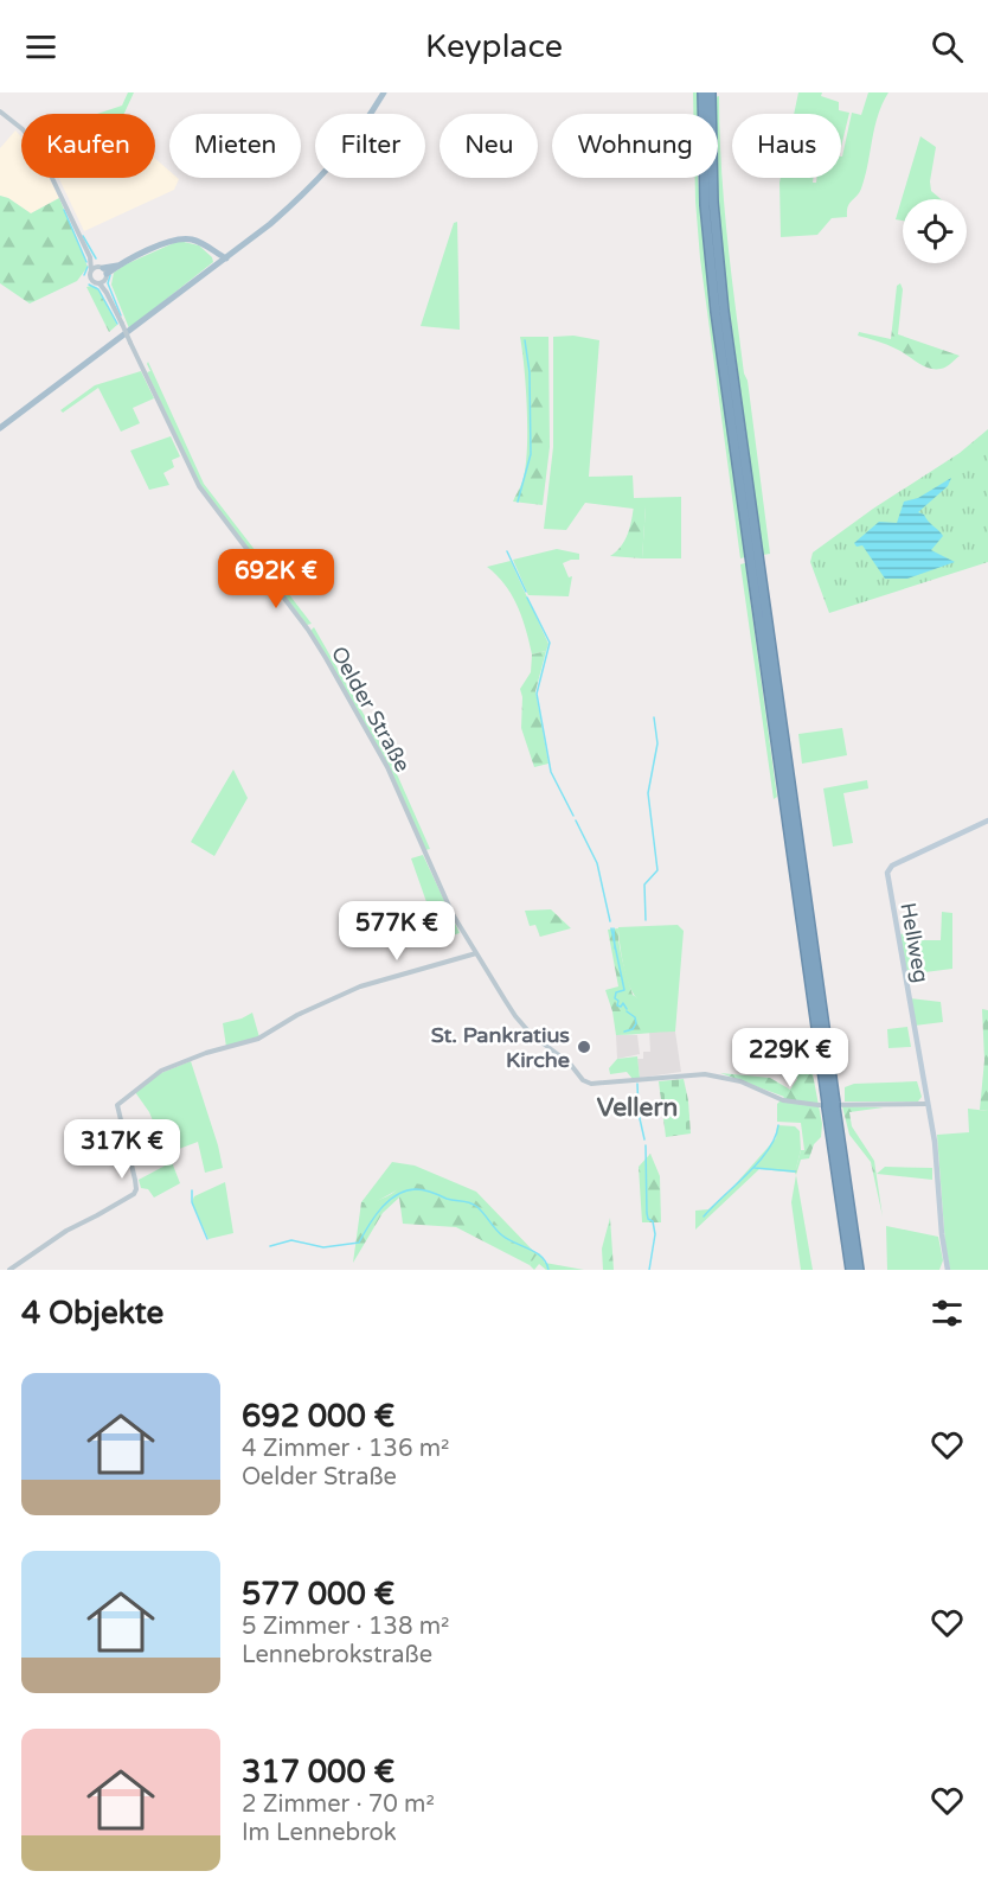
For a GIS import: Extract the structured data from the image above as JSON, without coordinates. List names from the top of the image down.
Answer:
{
  "streets": {
    "main road": ["Hellweg"],
    "street": ["Oelder Straße"]
  },
  "crossings": [
    ["Oelder Straße", "Hellweg"]
  ],
  "districts": ["Vellern"],
  "places": ["St. Pankratius Kirche"],
  "page": {
    "header": "Keyplace",
    "chip": [
      "Kaufen",
      "Mieten",
      "Filter",
      "Neu",
      "Wohnung",
      "Haus"
    ],
    "price": [
      "692K €",
      "577K €",
      "229K €",
      "317K €"
    ],
    "heading": "4 Objekte",
    "list": [
      {
        "name": "692 000 €",
        "note": "4 Zimmer · 136 m² · Oelder Straße"
      },
      {
        "name": "577 000 €",
        "note": "5 Zimmer · 138 m² · Lennebrokstraße"
      },
      {
        "name": "317 000 €",
        "note": "2 Zimmer · 70 m² · Im Lennebrok"
      }
    ]
  }
}
